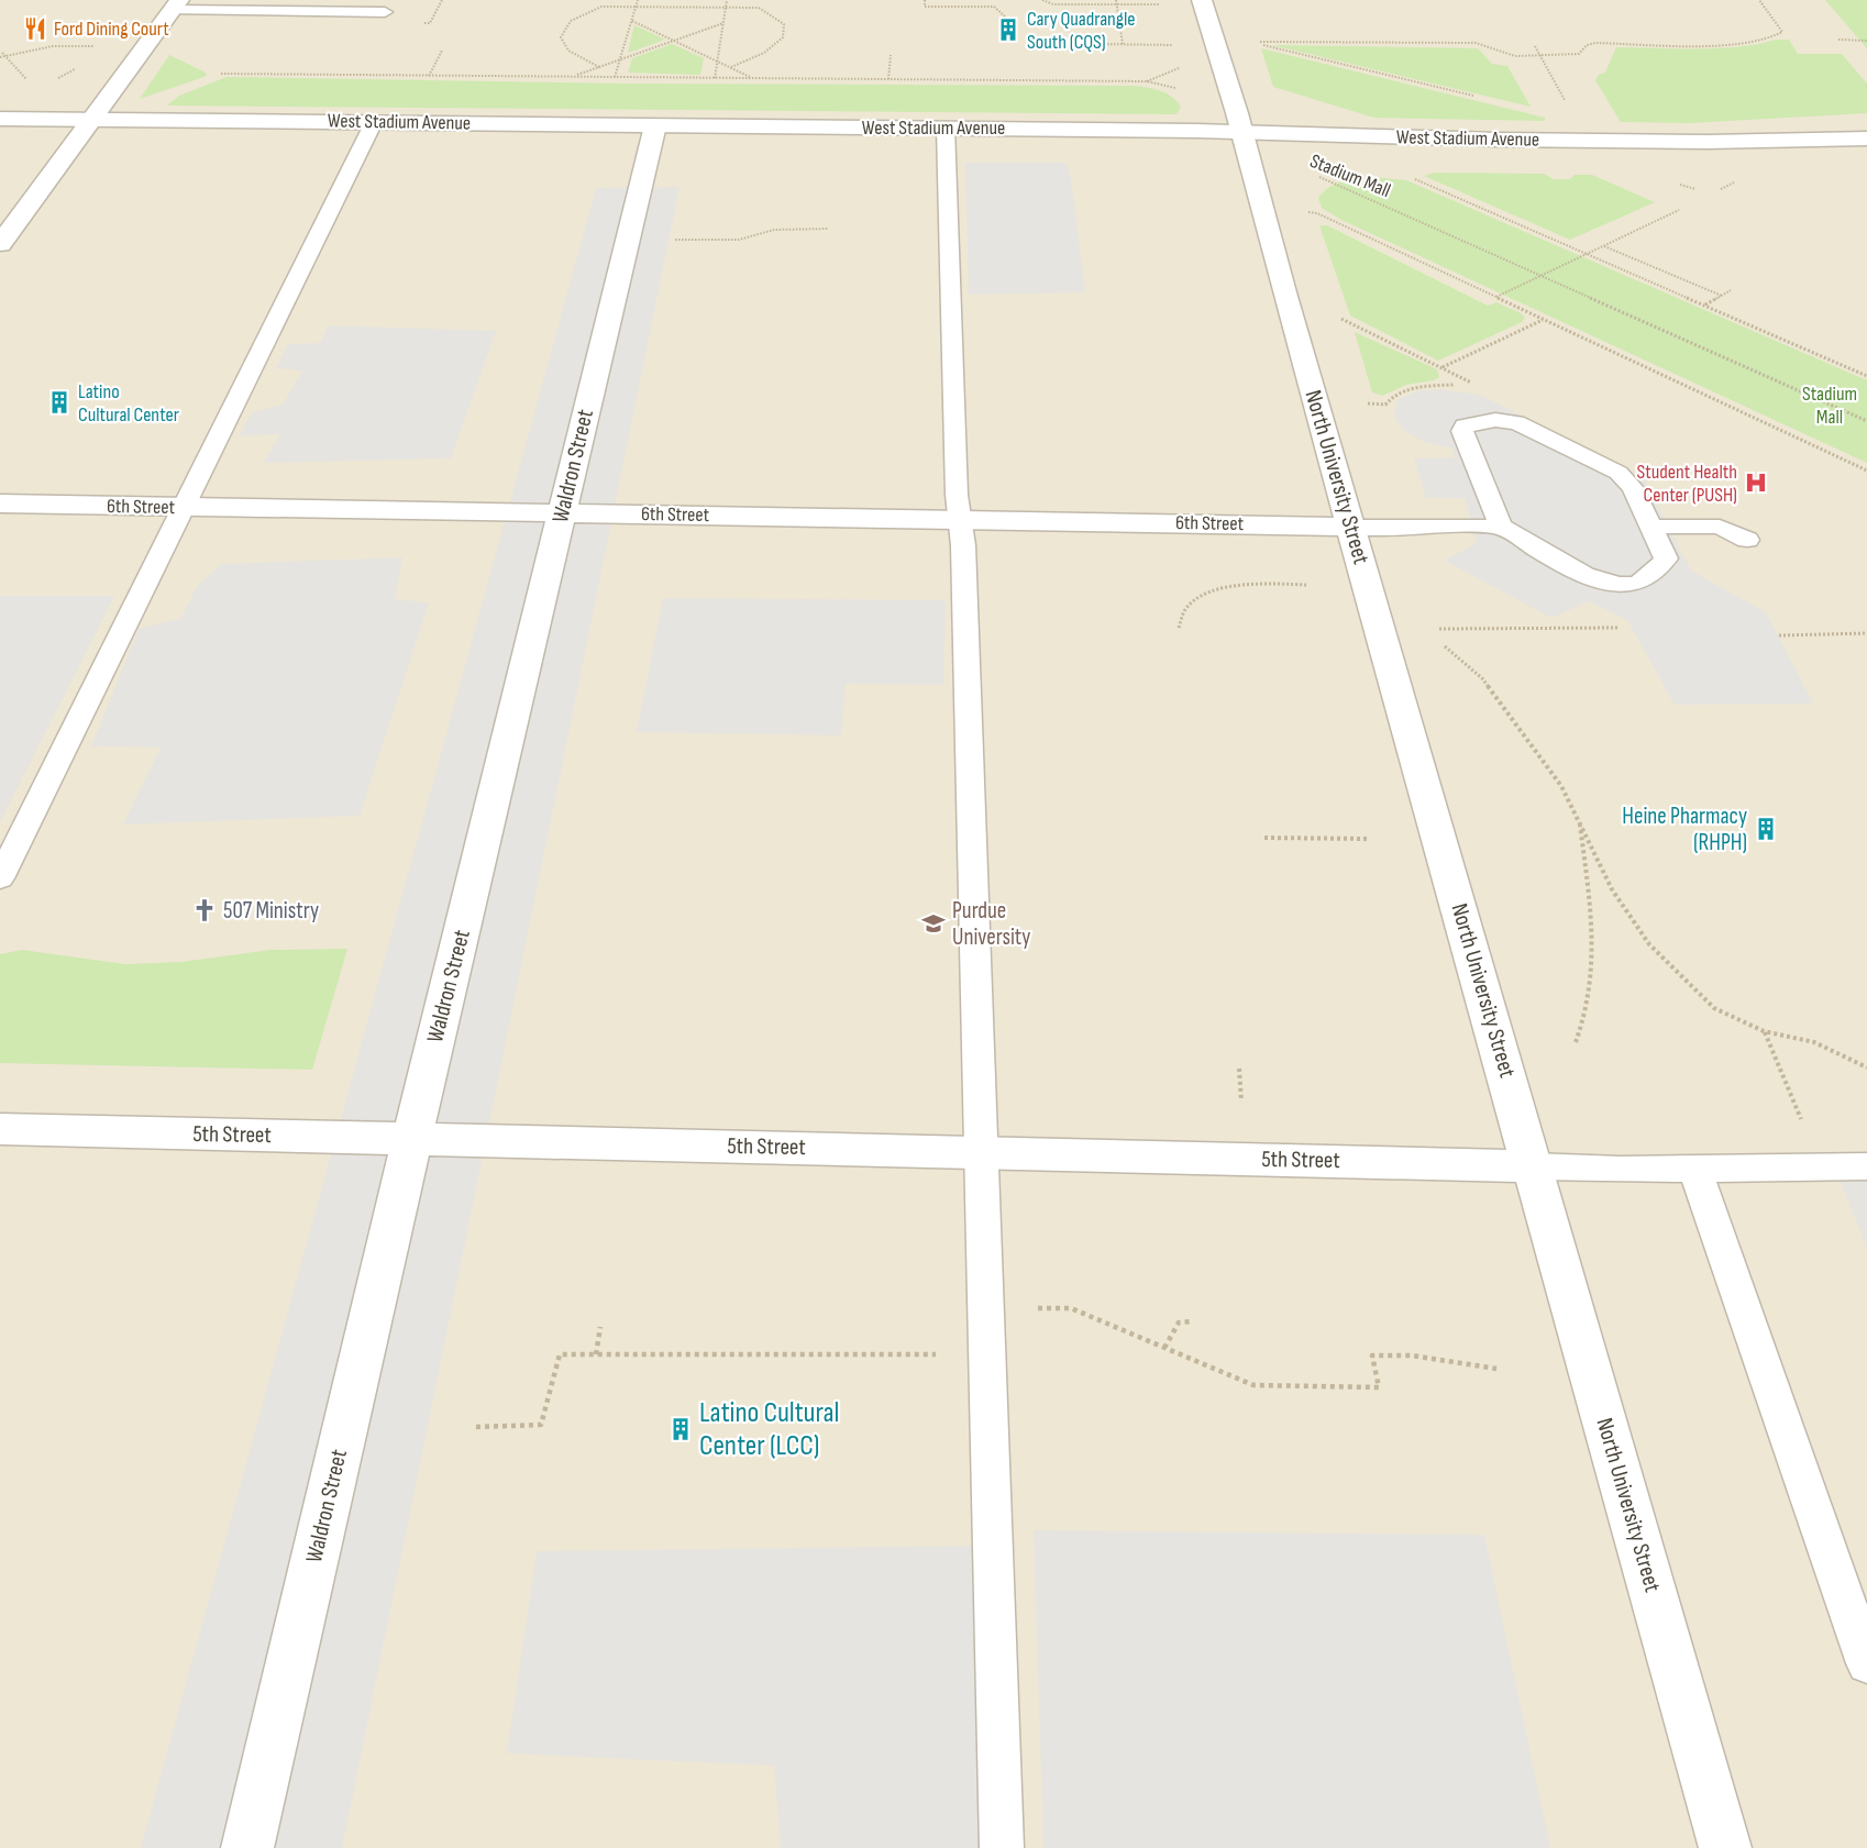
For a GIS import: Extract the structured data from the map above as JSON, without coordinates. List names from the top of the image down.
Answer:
{
  "streets": {
    "street": [
      "West Stadium Avenue",
      "Waldron Street",
      "North University Street",
      "6th Street",
      "5th Street"
    ],
    "path": ["Stadium Mall"]
  },
  "crossings": [
    ["West Stadium Avenue", "Waldron Street"],
    ["West Stadium Avenue", "North University Street"],
    ["Waldron Street", "6th Street"],
    ["Waldron Street", "5th Street"],
    ["North University Street", "6th Street"],
    ["North University Street", "5th Street"]
  ],
  "parks": ["Stadium Mall"],
  "places": {
    "restaurant": ["Ford Dining Court"],
    "building": [
      "Cary Quadrangle South (CQS)",
      "Latino Cultural Center",
      "Heine Pharmacy (RHPH)",
      "Latino Cultural Center (LCC)"
    ],
    "hospital": ["Student Health Center (PUSH)"],
    "church": ["507 Ministry"],
    "school or university": ["Purdue University"]
  }
}
